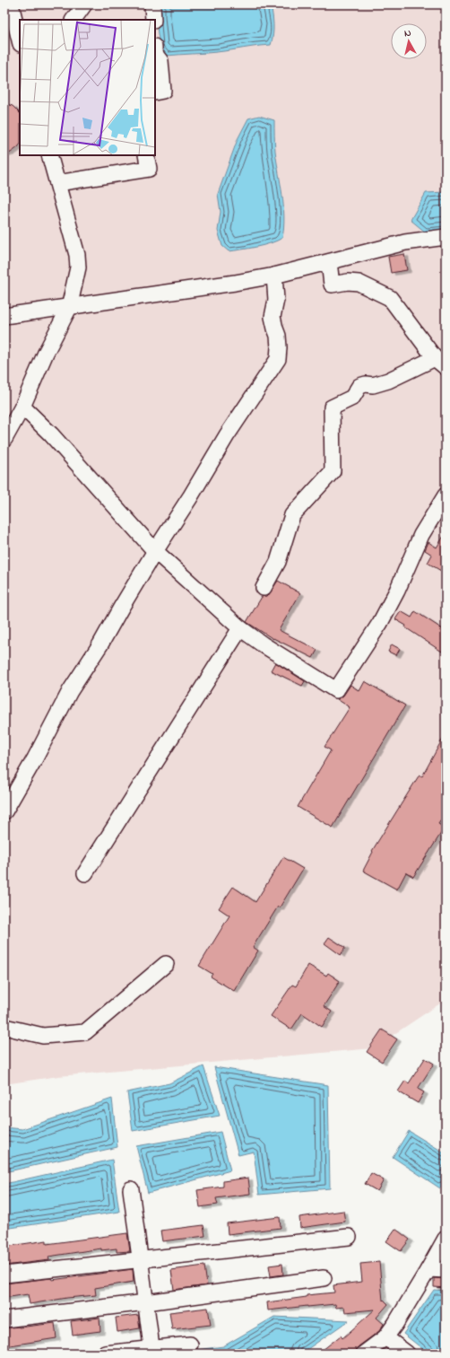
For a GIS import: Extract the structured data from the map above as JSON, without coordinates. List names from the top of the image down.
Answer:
{
  "north": "top"
}
